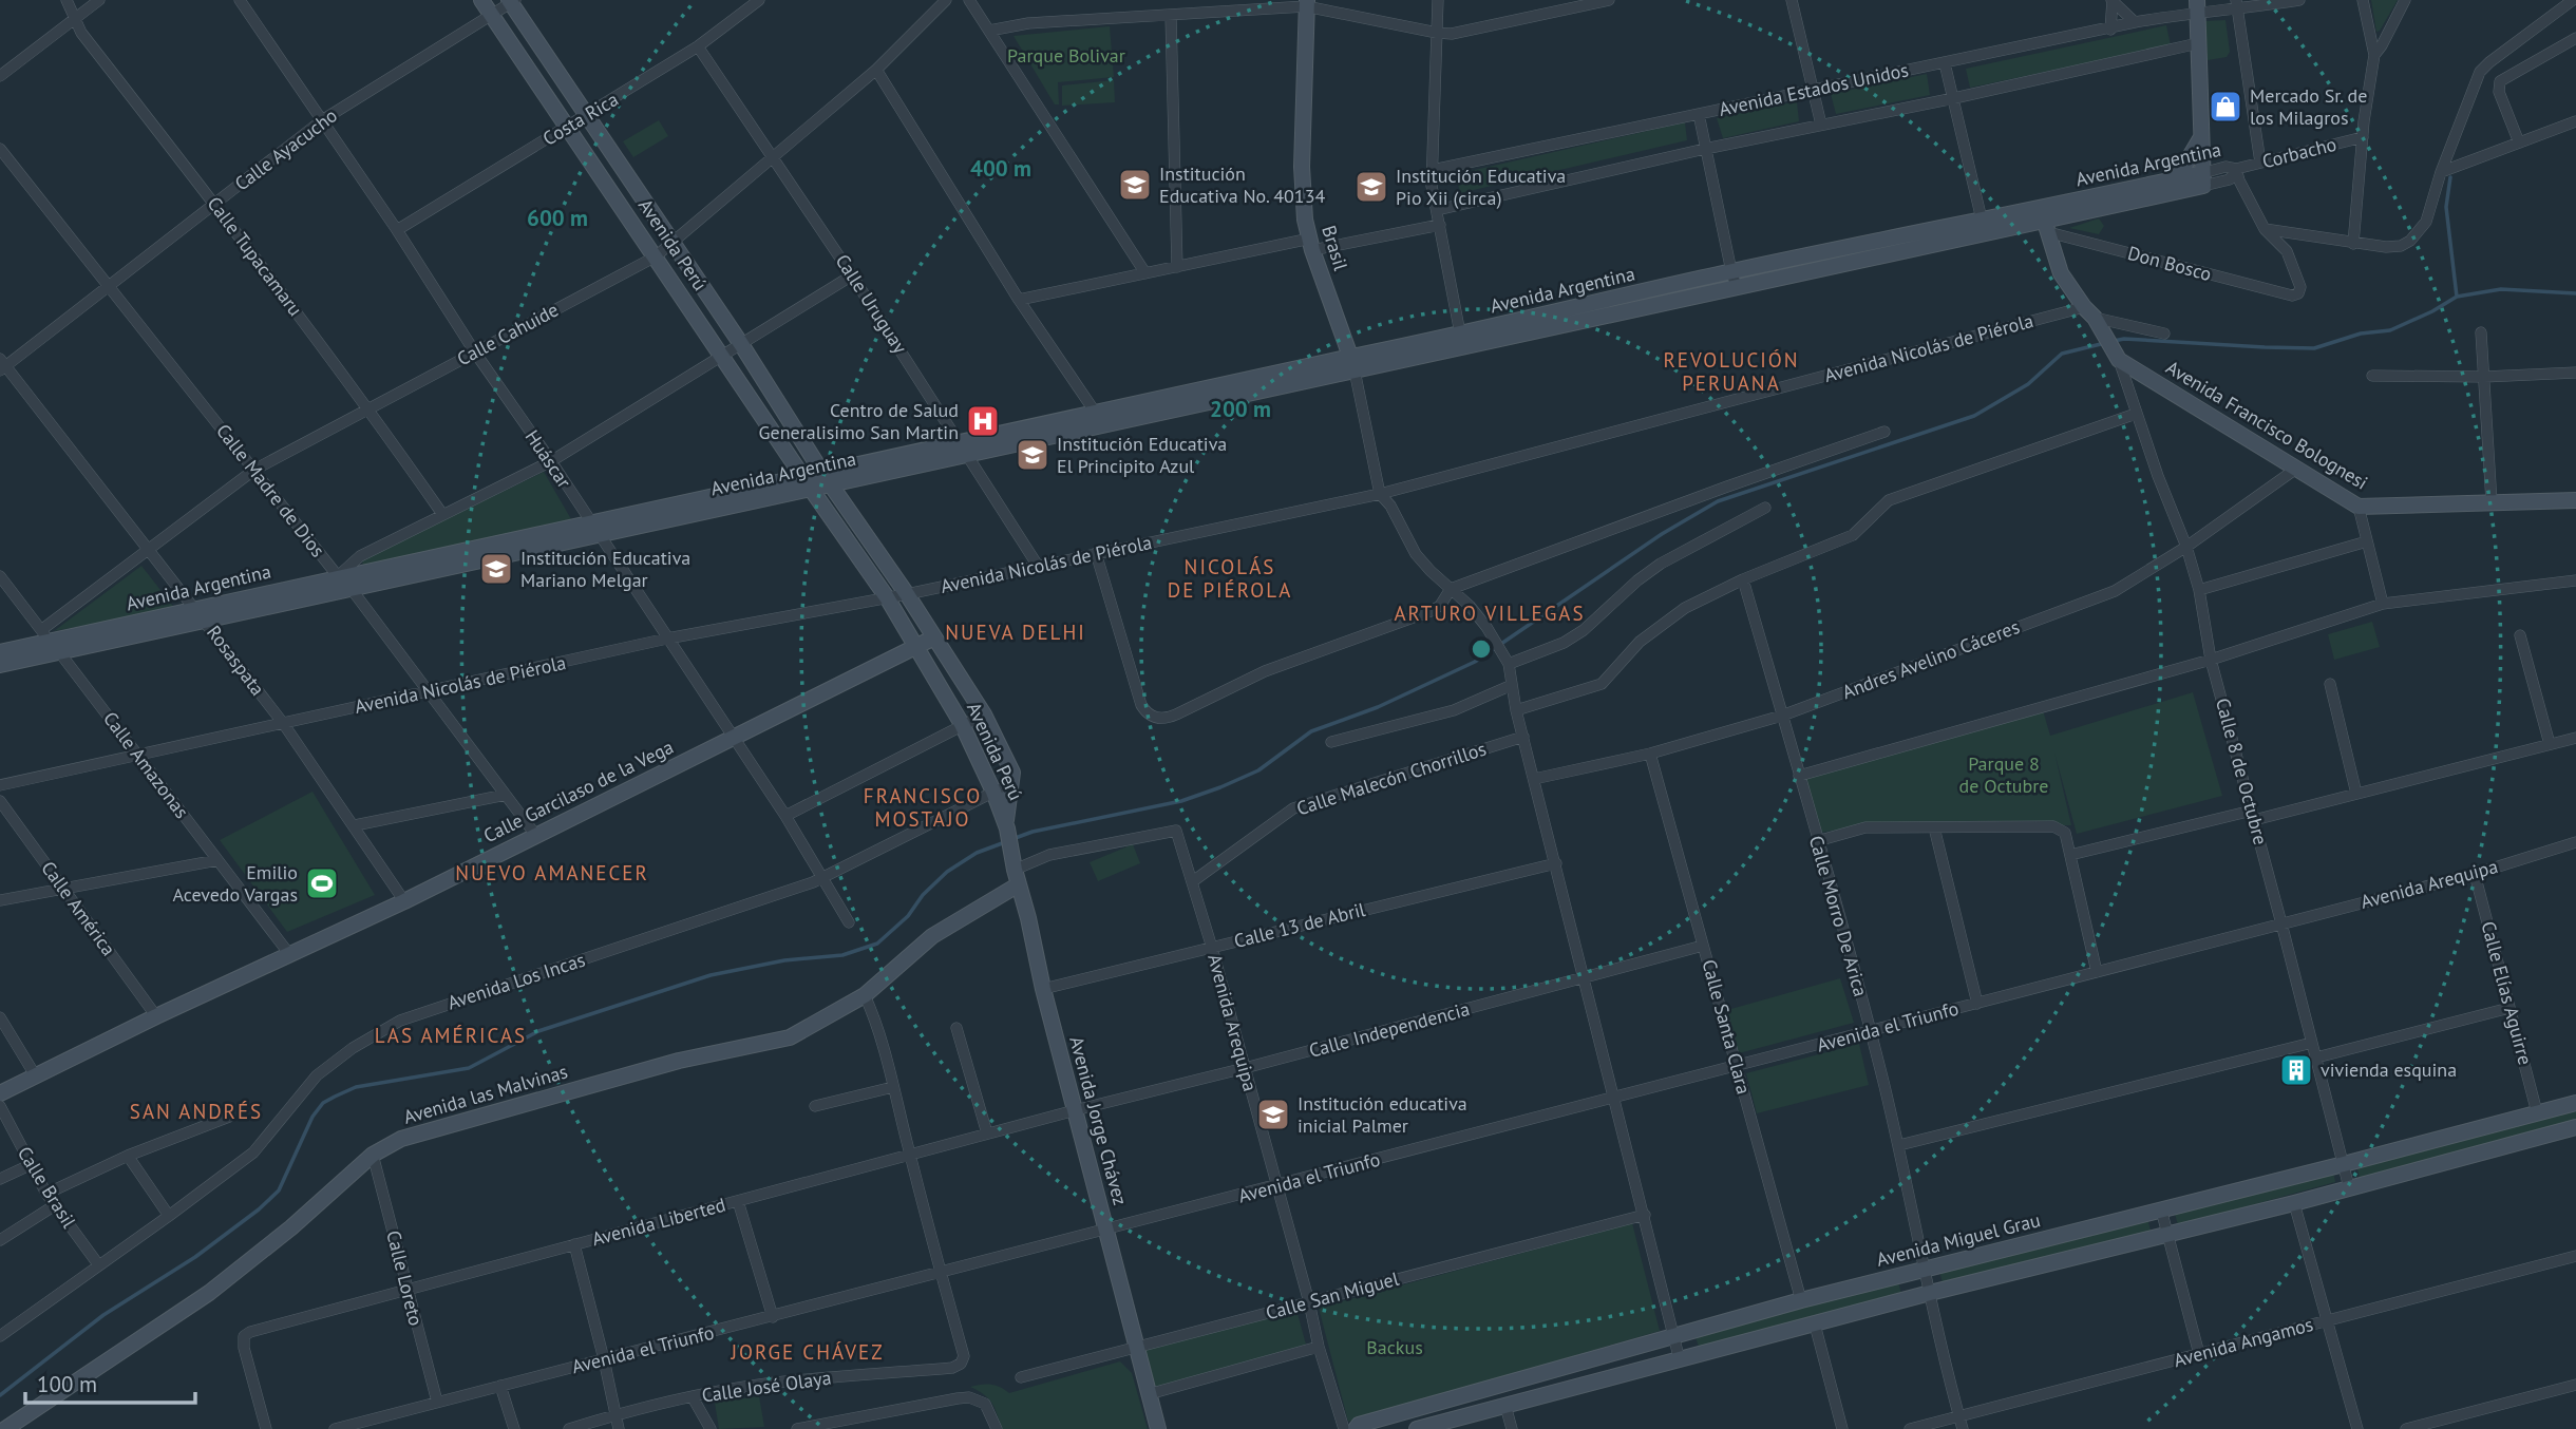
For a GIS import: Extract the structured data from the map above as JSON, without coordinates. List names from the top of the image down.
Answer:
{
  "streets": {
    "street": [
      "Avenida Estados Unidos",
      "Costa Rica",
      "Calle Ayacucho",
      "Corbacho",
      "Avenida Argentina",
      "Avenida Perú",
      "Brasil",
      "Calle Tupacamaru",
      "Don Bosco",
      "Calle Uruguay",
      "Calle Cahuide",
      "Avenida Nicolás de Piérola",
      "Avenida Francisco Bolognesi",
      "Huáscar",
      "Calle Madre de Dios",
      "Andres Avelino Cáceres",
      "Rosaspata",
      "Calle Amazonas",
      "Calle 8 de Octubre",
      "Calle Malecón Chorrillos",
      "Calle Garcilaso de la Vega",
      "Avenida Arequipa",
      "Calle América",
      "Calle Morro De Arica",
      "Calle 13 de Abril",
      "Avenida Los Incas",
      "Calle Elías Aguirre",
      "Calle Santa Clara",
      "Avenida el Triunfo",
      "Calle Independencia",
      "Avenida las Malvinas",
      "Avenida Jorge Chávez",
      "Calle Brasil",
      "Avenida Liberted",
      "Avenida Miguel Grau",
      "Calle Loreto",
      "Calle San Miguel",
      "Avenida Angamos",
      "Calle José Olaya"
    ]
  },
  "crossings": [
    ["Costa Rica", "Avenida Perú"],
    ["Costa Rica", "Calle Uruguay"],
    ["Costa Rica", "Huáscar"],
    ["Calle Ayacucho", "Avenida Perú"],
    ["Calle Ayacucho", "Calle Tupacamaru"],
    ["Calle Ayacucho", "Huáscar"],
    ["Calle Ayacucho", "Calle Madre de Dios"],
    ["Calle Ayacucho", "Rosaspata"],
    ["Corbacho", "Avenida Argentina"],
    ["Avenida Argentina", "Avenida Perú"],
    ["Avenida Argentina", "Brasil"],
    ["Avenida Argentina", "Don Bosco"],
    ["Avenida Argentina", "Calle Uruguay"],
    ["Avenida Argentina", "Calle Cahuide"],
    ["Avenida Argentina", "Huáscar"],
    ["Avenida Argentina", "Calle Madre de Dios"],
    ["Avenida Argentina", "Rosaspata"],
    ["Avenida Argentina", "Calle Amazonas"],
    ["Avenida Perú", "Calle Cahuide"],
    ["Avenida Perú", "Avenida Nicolás de Piérola"],
    ["Avenida Perú", "Calle Garcilaso de la Vega"],
    ["Avenida Perú", "Avenida Los Incas"],
    ["Avenida Perú", "Avenida Jorge Chávez"],
    ["Calle Tupacamaru", "Calle Cahuide"],
    ["Calle Uruguay", "Calle Cahuide"],
    ["Calle Uruguay", "Avenida Nicolás de Piérola"],
    ["Calle Cahuide", "Huáscar"],
    ["Calle Cahuide", "Calle Madre de Dios"],
    ["Calle Cahuide", "Rosaspata"],
    ["Calle Cahuide", "Calle Amazonas"],
    ["Avenida Nicolás de Piérola", "Huáscar"],
    ["Avenida Nicolás de Piérola", "Calle Madre de Dios"],
    ["Avenida Nicolás de Piérola", "Rosaspata"],
    ["Avenida Nicolás de Piérola", "Calle Amazonas"],
    ["Avenida Francisco Bolognesi", "Andres Avelino Cáceres"],
    ["Avenida Francisco Bolognesi", "Calle 8 de Octubre"],
    ["Huáscar", "Calle Garcilaso de la Vega"],
    ["Huáscar", "Avenida Los Incas"],
    ["Calle Madre de Dios", "Calle Garcilaso de la Vega"],
    ["Andres Avelino Cáceres", "Calle 8 de Octubre"],
    ["Andres Avelino Cáceres", "Calle Morro De Arica"],
    ["Andres Avelino Cáceres", "Calle Santa Clara"],
    ["Rosaspata", "Calle Garcilaso de la Vega"],
    ["Calle Amazonas", "Calle Garcilaso de la Vega"],
    ["Calle 8 de Octubre", "Avenida Arequipa"],
    ["Calle 8 de Octubre", "Avenida el Triunfo"],
    ["Calle 8 de Octubre", "Avenida Miguel Grau"],
    ["Calle Malecón Chorrillos", "Avenida Arequipa"],
    ["Calle Garcilaso de la Vega", "Calle América"],
    ["Avenida Arequipa", "Calle 13 de Abril"],
    ["Avenida Arequipa", "Calle Elías Aguirre"],
    ["Avenida Arequipa", "Avenida el Triunfo"],
    ["Avenida Arequipa", "Calle Independencia"],
    ["Avenida Arequipa", "Avenida las Malvinas"],
    ["Avenida Arequipa", "Avenida Jorge Chávez"],
    ["Avenida Arequipa", "Calle San Miguel"],
    ["Calle Morro De Arica", "Avenida el Triunfo"],
    ["Calle Morro De Arica", "Avenida Miguel Grau"],
    ["Calle Morro De Arica", "Avenida Angamos"],
    ["Calle 13 de Abril", "Avenida Jorge Chávez"],
    ["Avenida Los Incas", "Calle Brasil"],
    ["Calle Elías Aguirre", "Avenida Miguel Grau"],
    ["Calle Santa Clara", "Avenida el Triunfo"],
    ["Calle Santa Clara", "Calle Independencia"],
    ["Calle Santa Clara", "Avenida Miguel Grau"],
    ["Avenida el Triunfo", "Avenida Jorge Chávez"],
    ["Avenida el Triunfo", "Calle Loreto"],
    ["Avenida el Triunfo", "Calle José Olaya"],
    ["Calle Independencia", "Avenida Jorge Chávez"],
    ["Calle Independencia", "Avenida Liberted"],
    ["Avenida las Malvinas", "Avenida Jorge Chávez"],
    ["Avenida las Malvinas", "Calle Loreto"],
    ["Avenida Jorge Chávez", "Avenida Liberted"],
    ["Avenida Jorge Chávez", "Calle San Miguel"],
    ["Avenida Liberted", "Calle Loreto"]
  ],
  "districts": [
    "REVOLUCIÓN PERUANA",
    "NICOLÁS DE PIÉROLA",
    "ARTURO VILLEGAS",
    "NUEVA DELHI",
    "FRANCISCO MOSTAJO",
    "NUEVO AMANECER",
    "LAS AMÉRICAS",
    "SAN ANDRÉS",
    "JORGE CHÁVEZ"
  ],
  "parks": ["Parque Bolivar", "Parque 8 de Octubre", "Backus"],
  "places": {
    "shop": ["Mercado Sr. de los Milagros"],
    "school or university": [
      "Institución Educativa No. 40134",
      "Institución Educativa Pio Xii (circa)",
      "Institución Educativa El Principito Azul",
      "Institución Educativa Mariano Melgar",
      "Institución educativa inicial Palmer"
    ],
    "hospital": ["Centro de Salud Generalisimo San Martin"],
    "sports": ["Emilio Acevedo Vargas"],
    "building": ["vivienda esquina"]
  },
  "scale_bar": "100 m",
  "rings": ["400 m", "600 m", "200 m"]
}
